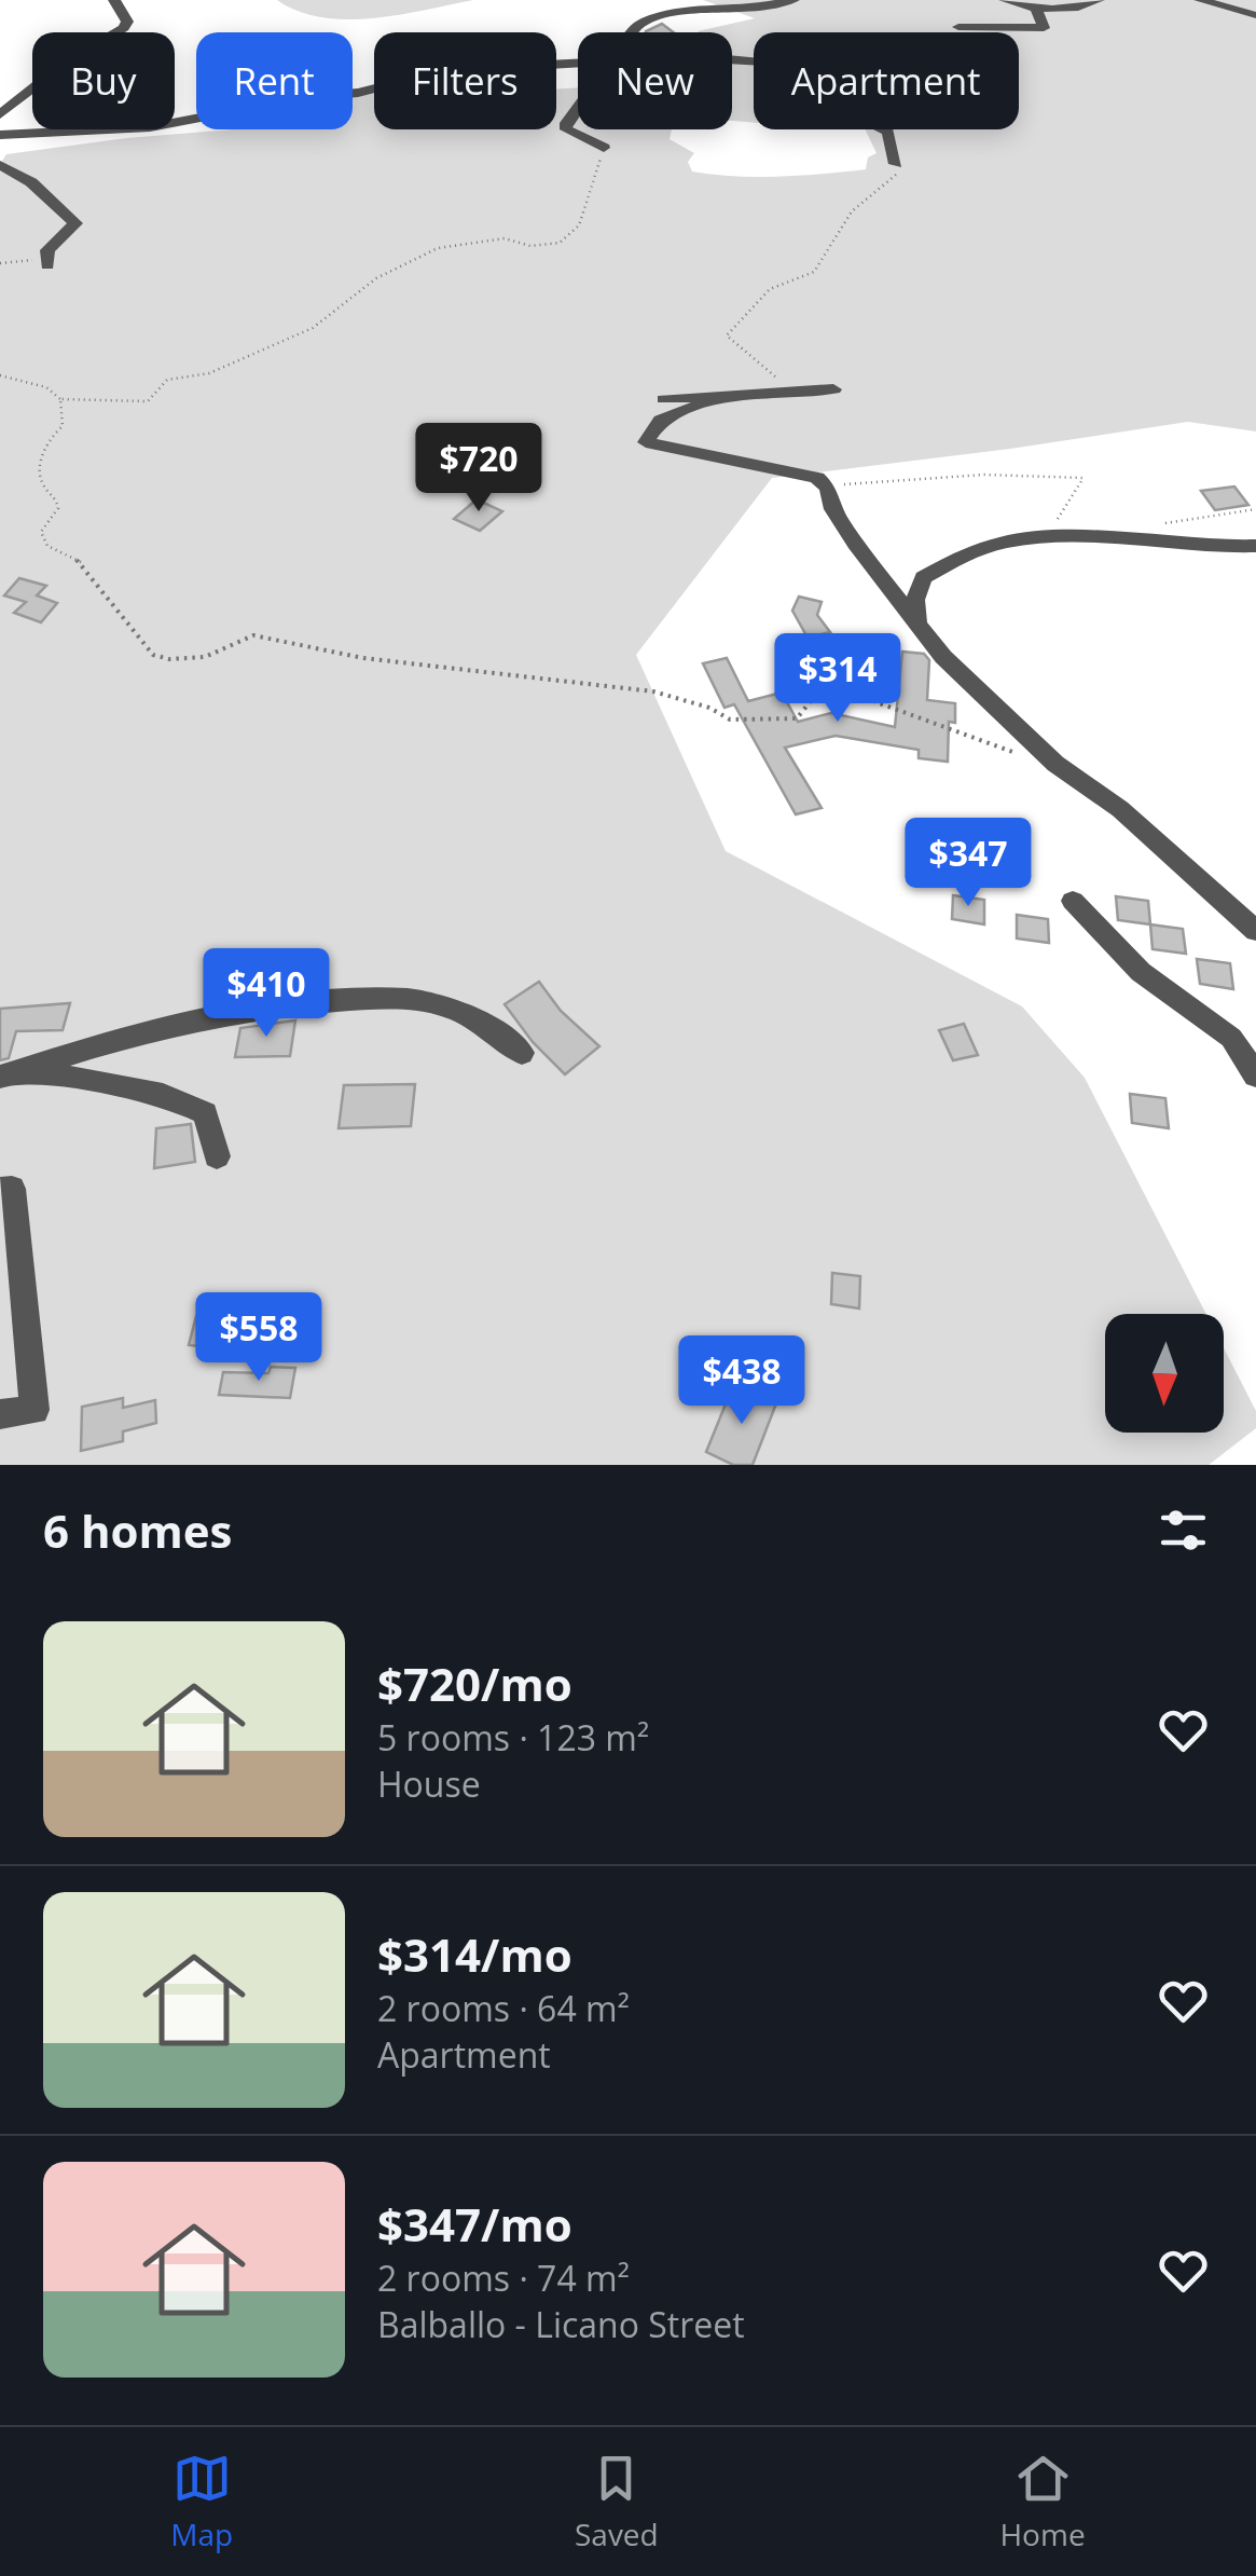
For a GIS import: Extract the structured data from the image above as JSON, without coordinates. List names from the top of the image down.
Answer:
{
  "north": "bottom",
  "page": {
    "chip": [
      "Buy",
      "Rent",
      "Filters",
      "New",
      "Apartment"
    ],
    "price": [
      "$720",
      "$314",
      "$347",
      "$410",
      "$558",
      "$438"
    ],
    "heading": "6 homes",
    "list": [
      {
        "name": "$720/mo",
        "note": "5 rooms · 123 m² · House"
      },
      {
        "name": "$314/mo",
        "note": "2 rooms · 64 m² · Apartment"
      },
      {
        "name": "$347/mo",
        "note": "2 rooms · 74 m² · Balballo - Licano Street"
      }
    ],
    "tabs": ["Map", "Saved", "Home"]
  }
}
